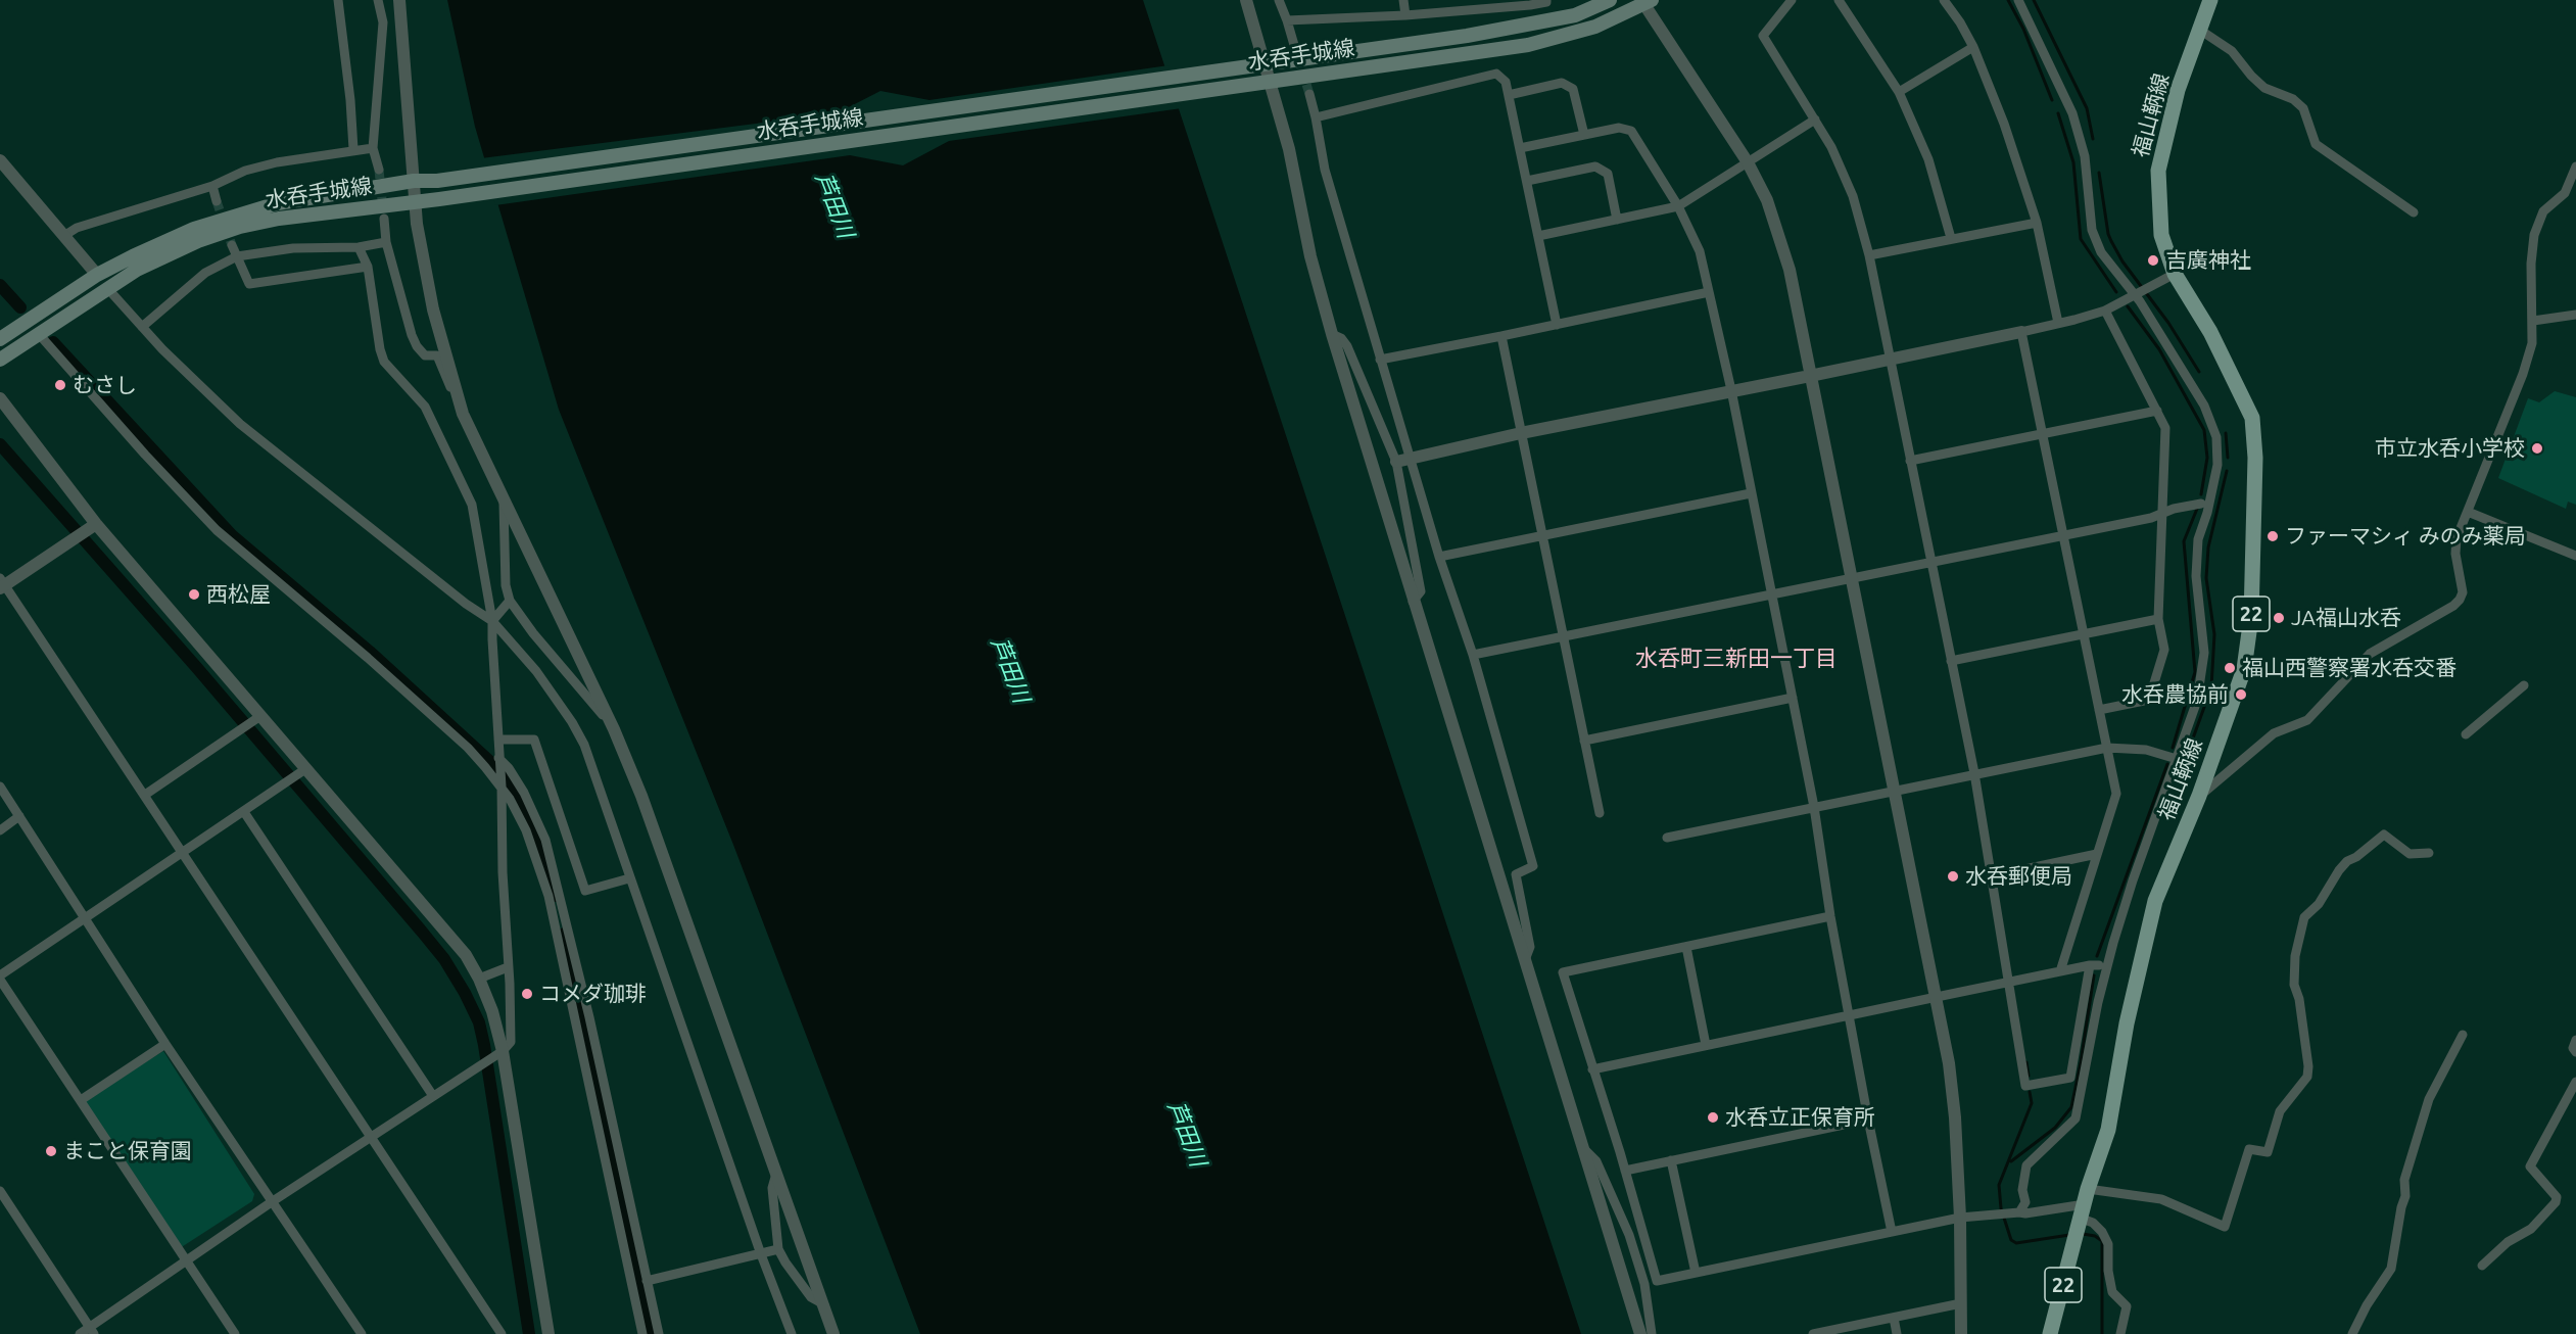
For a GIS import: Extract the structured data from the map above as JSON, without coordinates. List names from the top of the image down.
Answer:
{
  "streets": {
    "main road": ["水呑手城線", "福山鞆線", "22"]
  },
  "districts": ["水呑町三新田一丁目"],
  "water": ["芦田川"],
  "places": [
    "吉廣神社",
    "むさし",
    "市立水呑小学校",
    "ファーマシィ みのみ薬局",
    "西松屋",
    "JA福山水呑",
    "福山西警察署水呑交番",
    "水呑農協前",
    "水呑郵便局",
    "コメダ珈琲",
    "水呑立正保育所",
    "まこと保育園"
  ]
}
